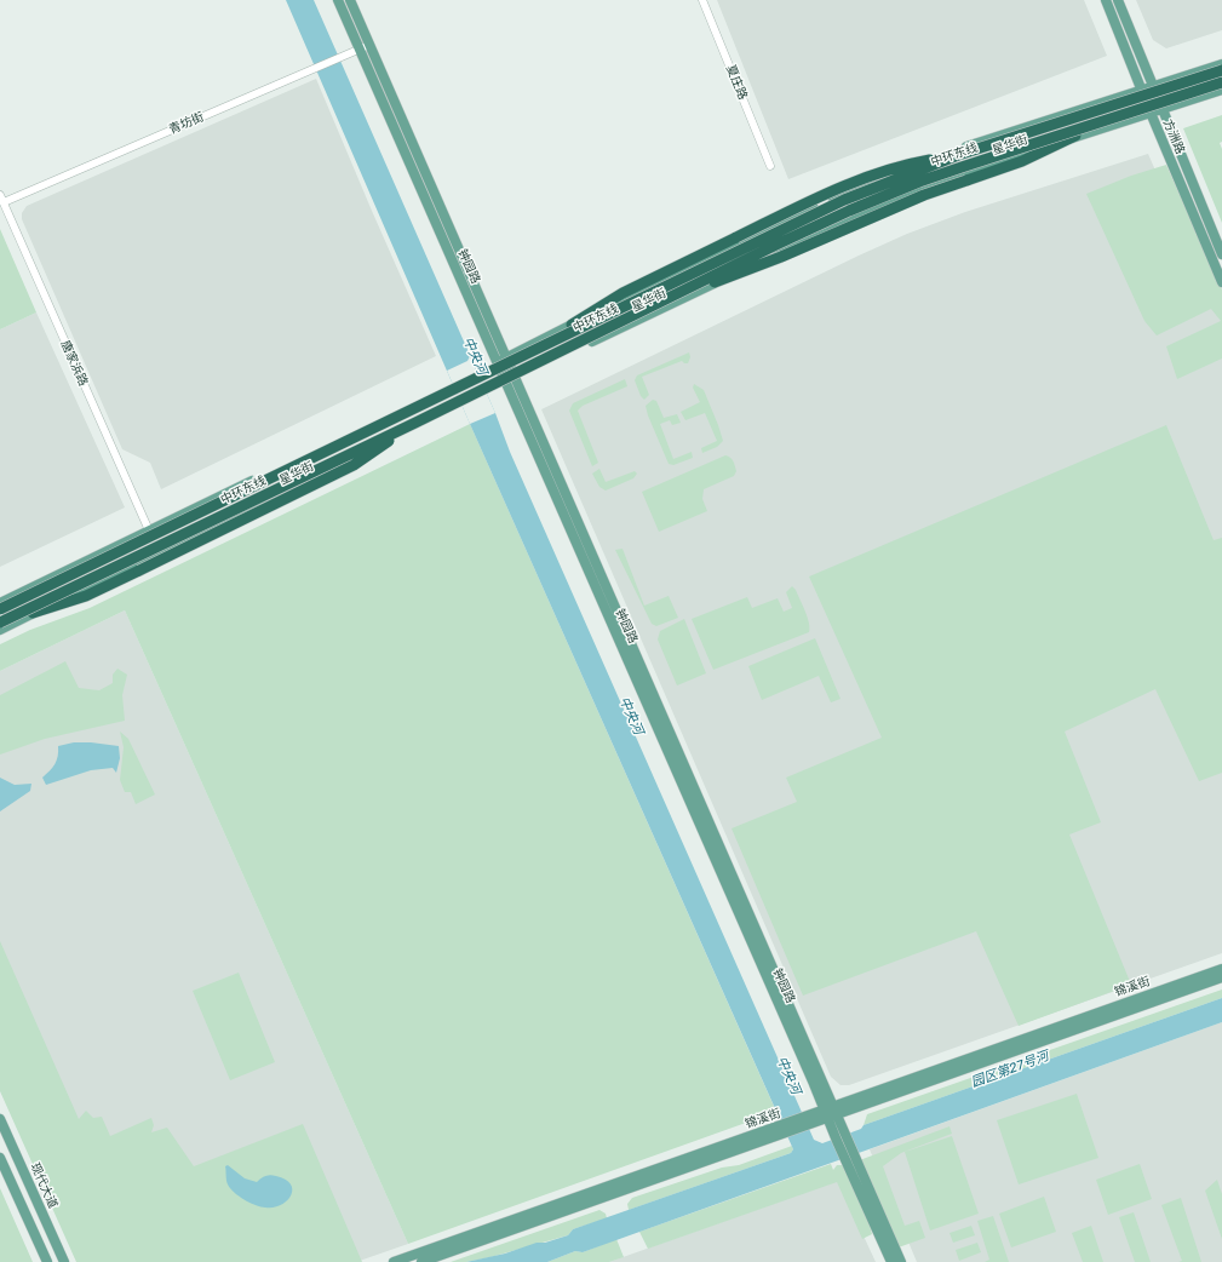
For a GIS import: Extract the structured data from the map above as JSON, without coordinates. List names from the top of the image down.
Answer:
{
  "streets": {
    "highway": ["中环东线"],
    "main road": [
      "方洲路",
      "星华街",
      "钟园路",
      "锦溪街",
      "现代大道"
    ],
    "street": ["夏庄路", "青坊街", "唐家浜路"]
  },
  "crossings": [
    ["青坊街", "钟园路"],
    ["青坊街", "唐家浜路"],
    ["方洲路", "星华街"],
    ["星华街", "钟园路"],
    ["星华街", "唐家浜路"],
    ["钟园路", "锦溪街"]
  ],
  "water": ["中央河", "园区第27号河"]
}
